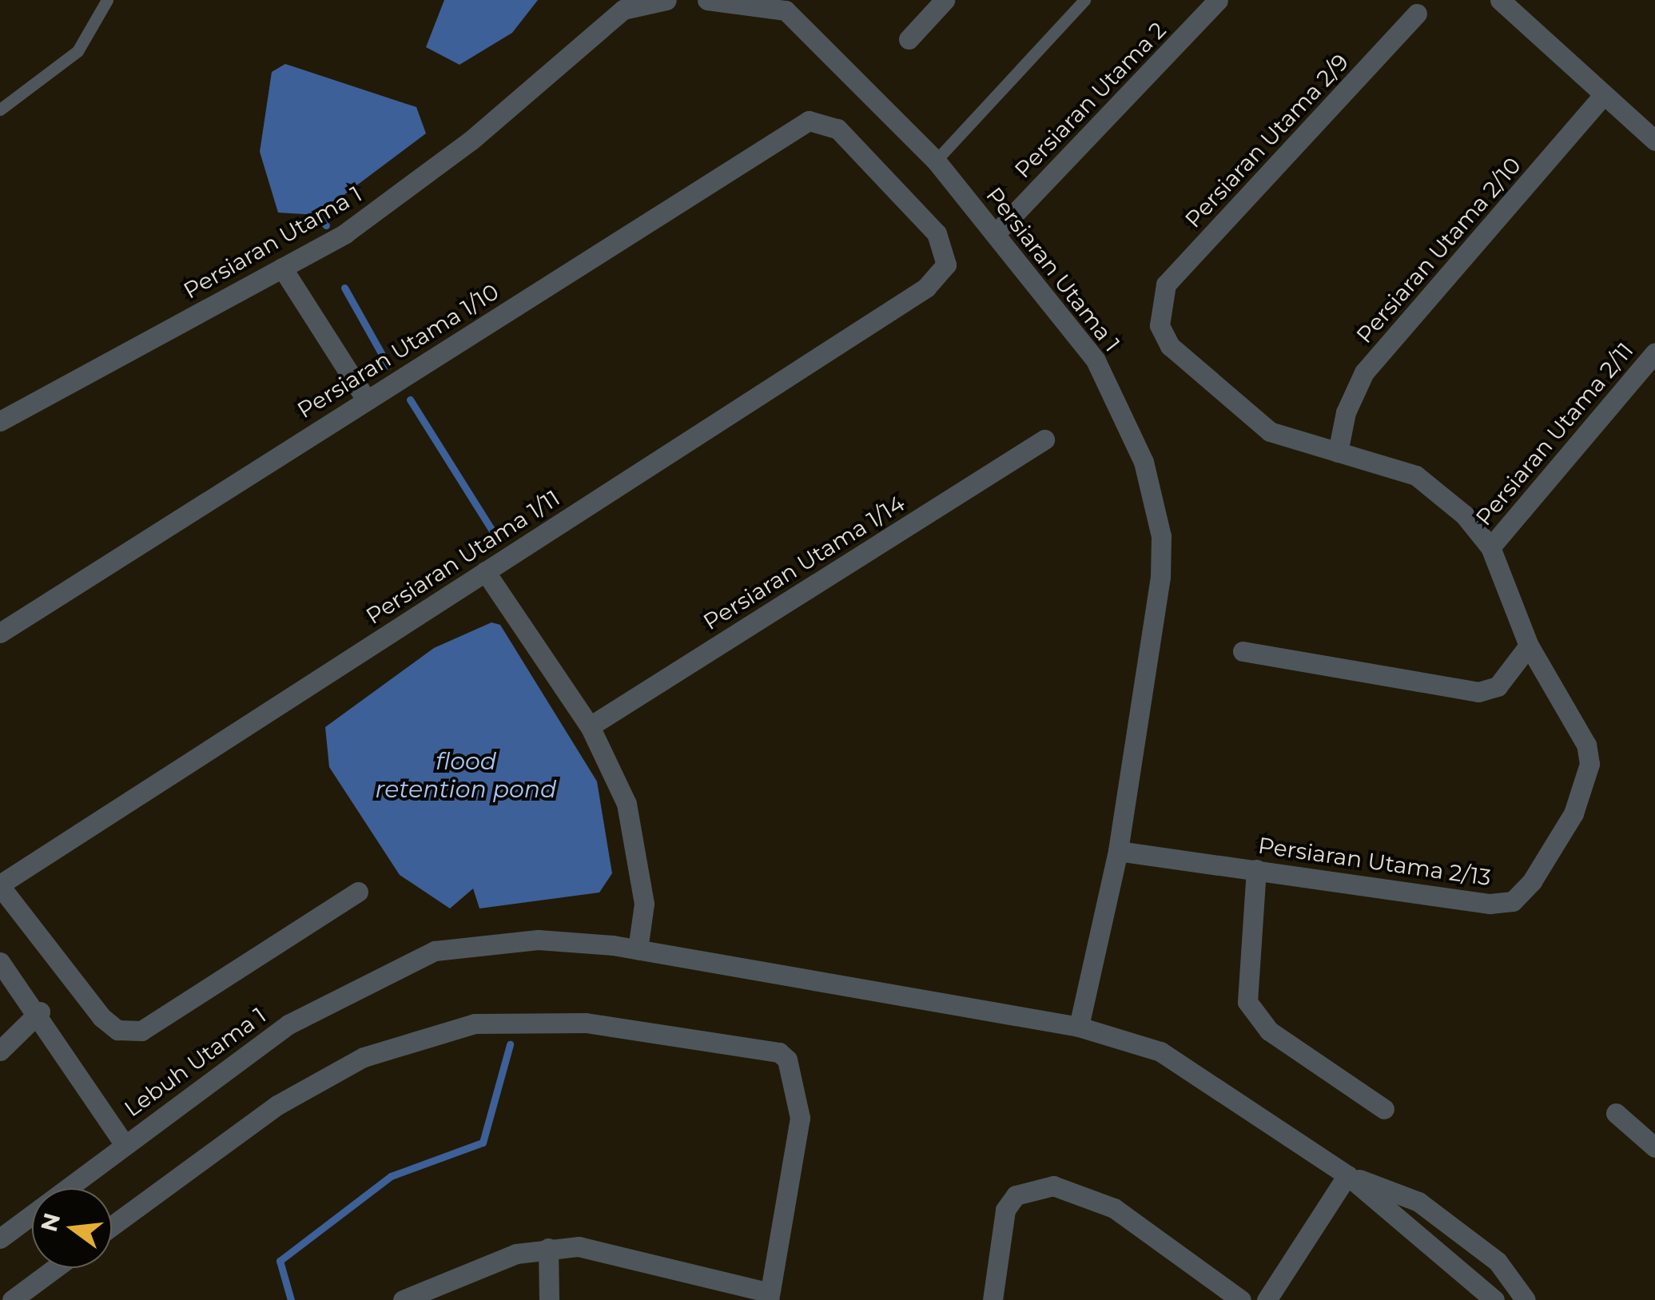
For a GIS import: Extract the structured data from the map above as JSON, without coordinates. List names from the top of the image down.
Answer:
{
  "streets": {
    "street": [
      "Persiaran Utama 2",
      "Persiaran Utama 2/9",
      "Persiaran Utama 1",
      "Persiaran Utama 2/10",
      "Persiaran Utama 1/10",
      "Persiaran Utama 2/11",
      "Persiaran Utama 1/11",
      "Persiaran Utama 1/14",
      "Persiaran Utama 2/13",
      "Lebuh Utama 1"
    ]
  },
  "crossings": [
    ["Persiaran Utama 2", "Persiaran Utama 1"],
    ["Persiaran Utama 2/9", "Persiaran Utama 2/13"],
    ["Persiaran Utama 1", "Persiaran Utama 2/13"],
    ["Persiaran Utama 2/10", "Persiaran Utama 2/13"],
    ["Persiaran Utama 1/10", "Persiaran Utama 1/11"],
    ["Persiaran Utama 2/11", "Persiaran Utama 2/13"]
  ],
  "water": ["flood retention pond"],
  "north": "left"
}
